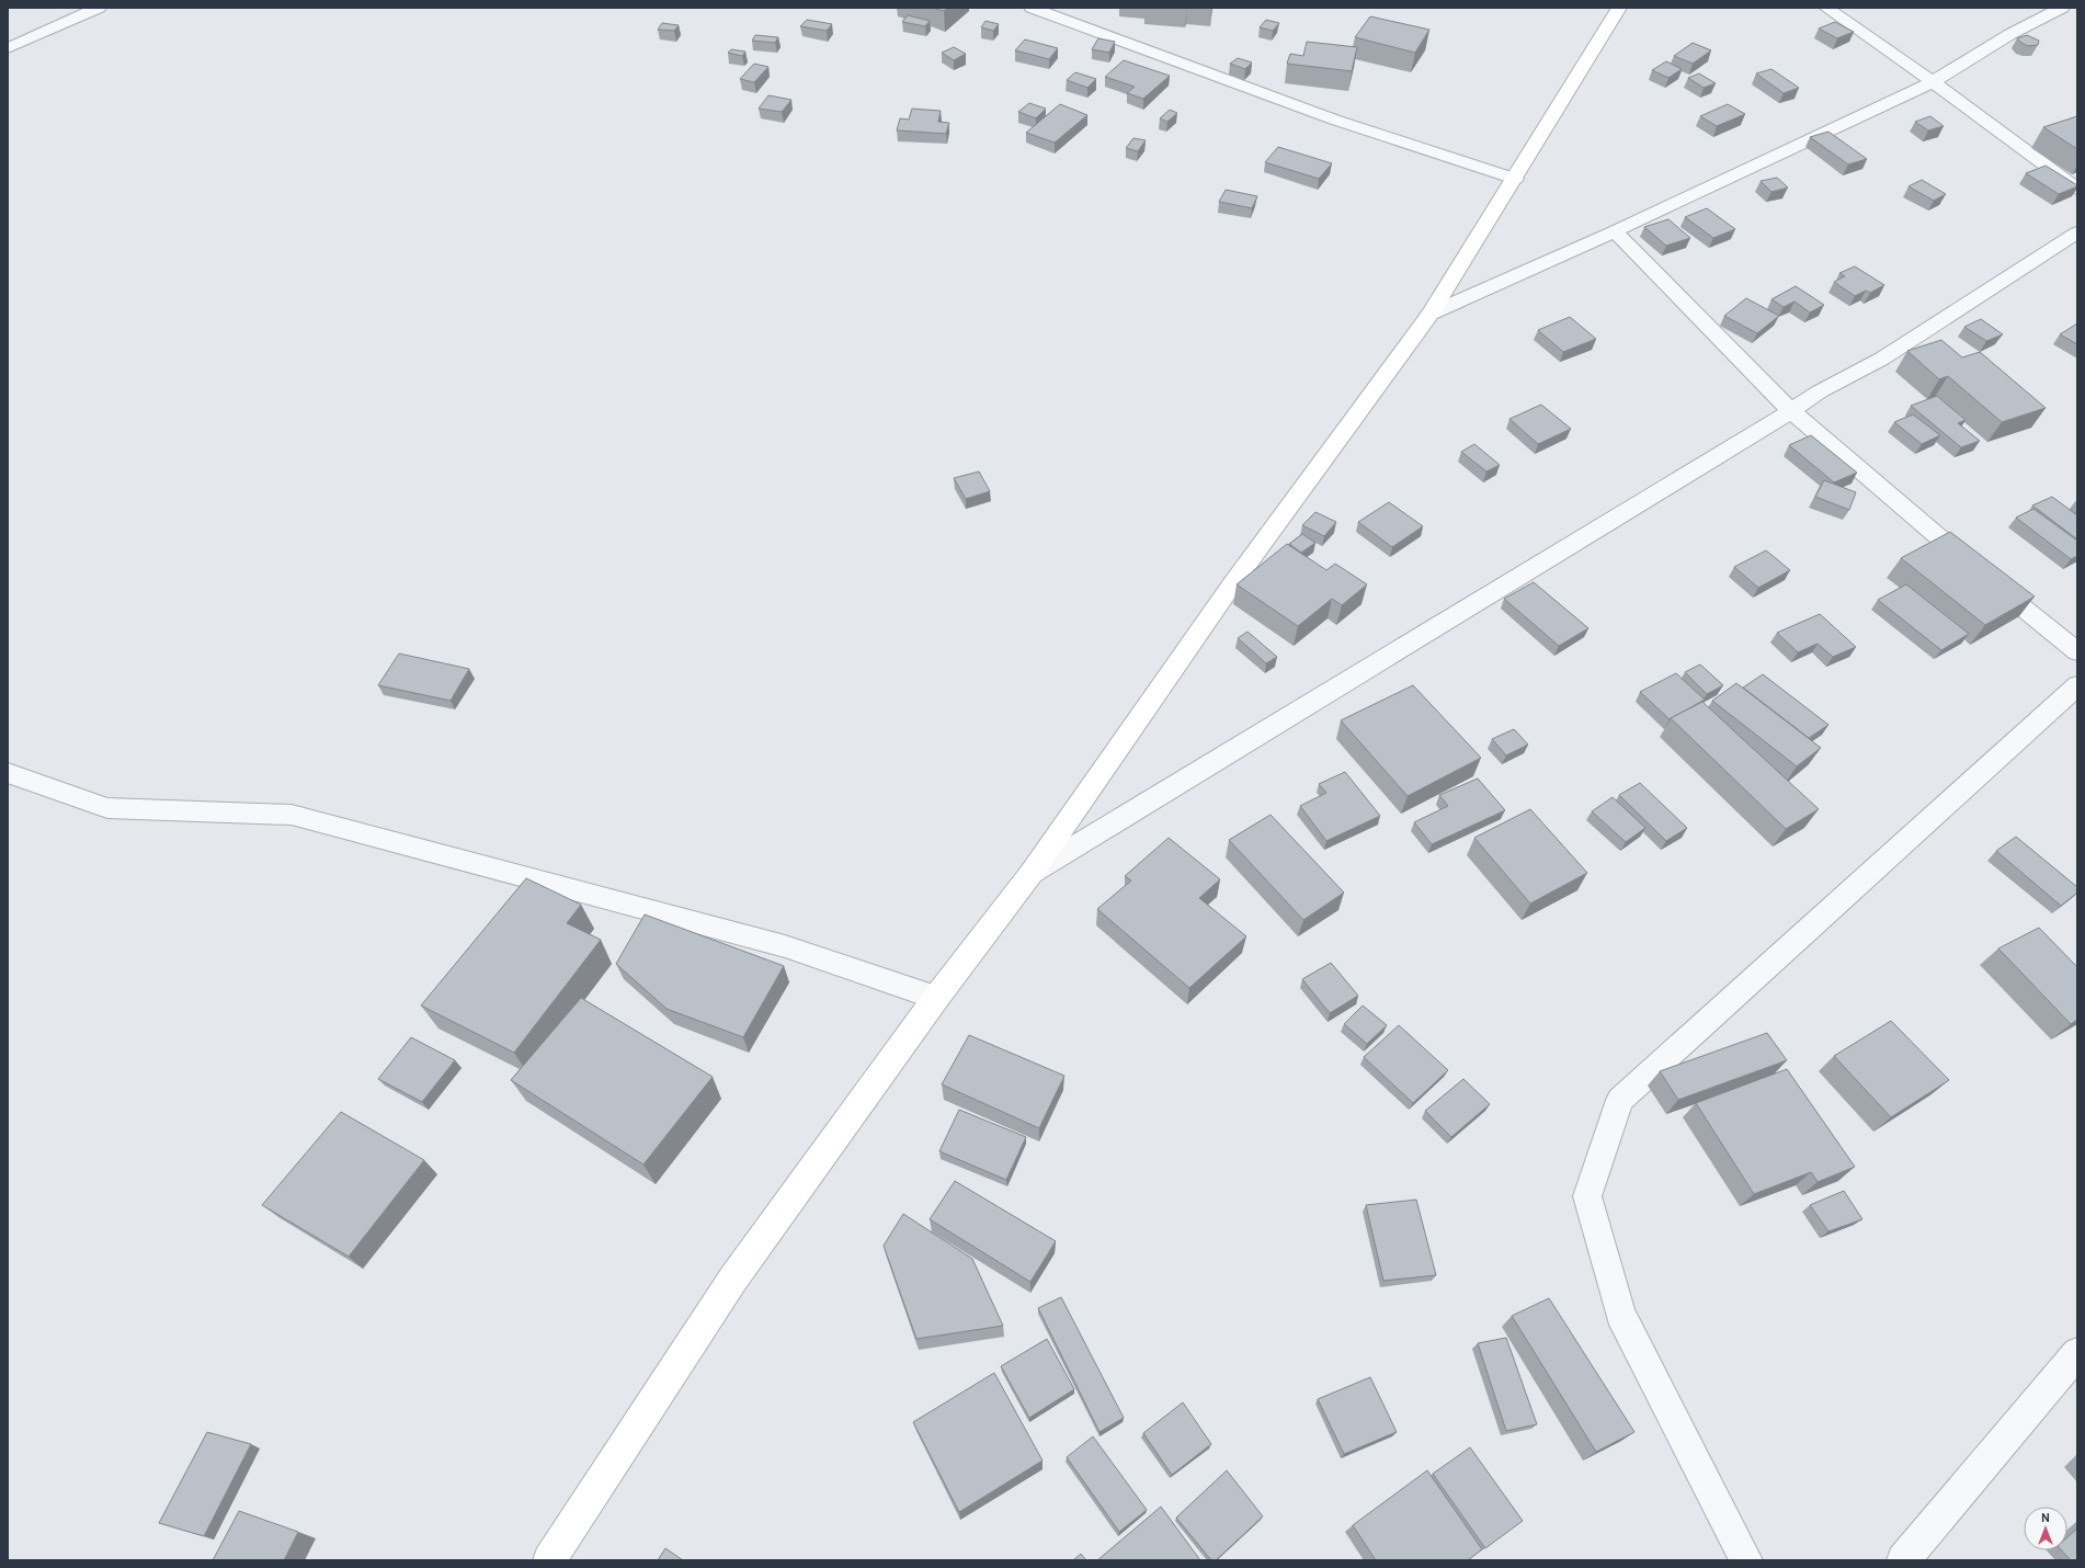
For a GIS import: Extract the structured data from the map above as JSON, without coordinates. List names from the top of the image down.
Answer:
{
  "north": "top"
}
